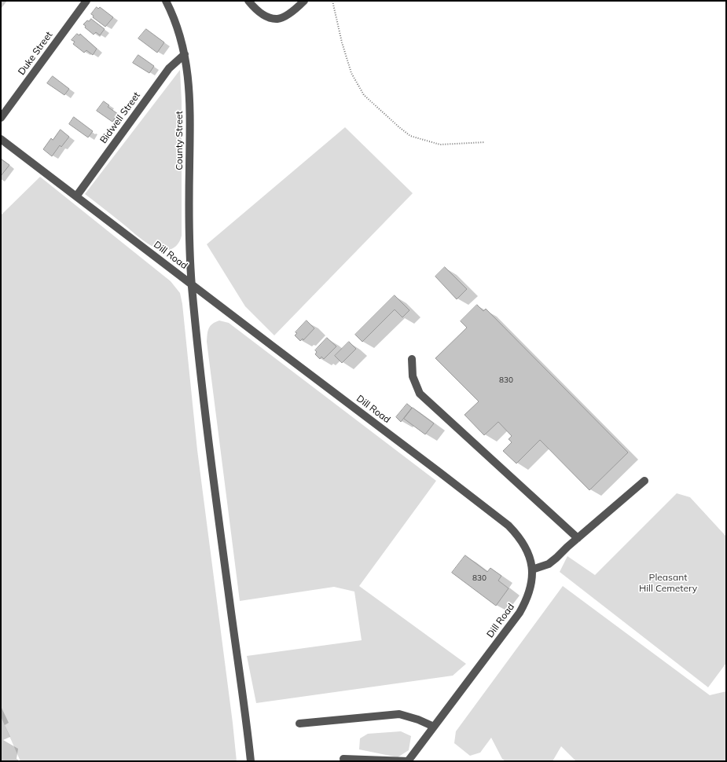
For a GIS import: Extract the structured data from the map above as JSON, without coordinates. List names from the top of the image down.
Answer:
{
  "streets": {
    "street": [
      "Duke Street",
      "Bidwell Street",
      "County Street",
      "Dill Road"
    ]
  },
  "crossings": [
    ["Bidwell Street", "County Street"],
    ["Bidwell Street", "Dill Road"],
    ["County Street", "Dill Road"]
  ],
  "parks": ["Pleasant Hill Cemetery"],
  "house_numbers": ["830", "830"]
}
